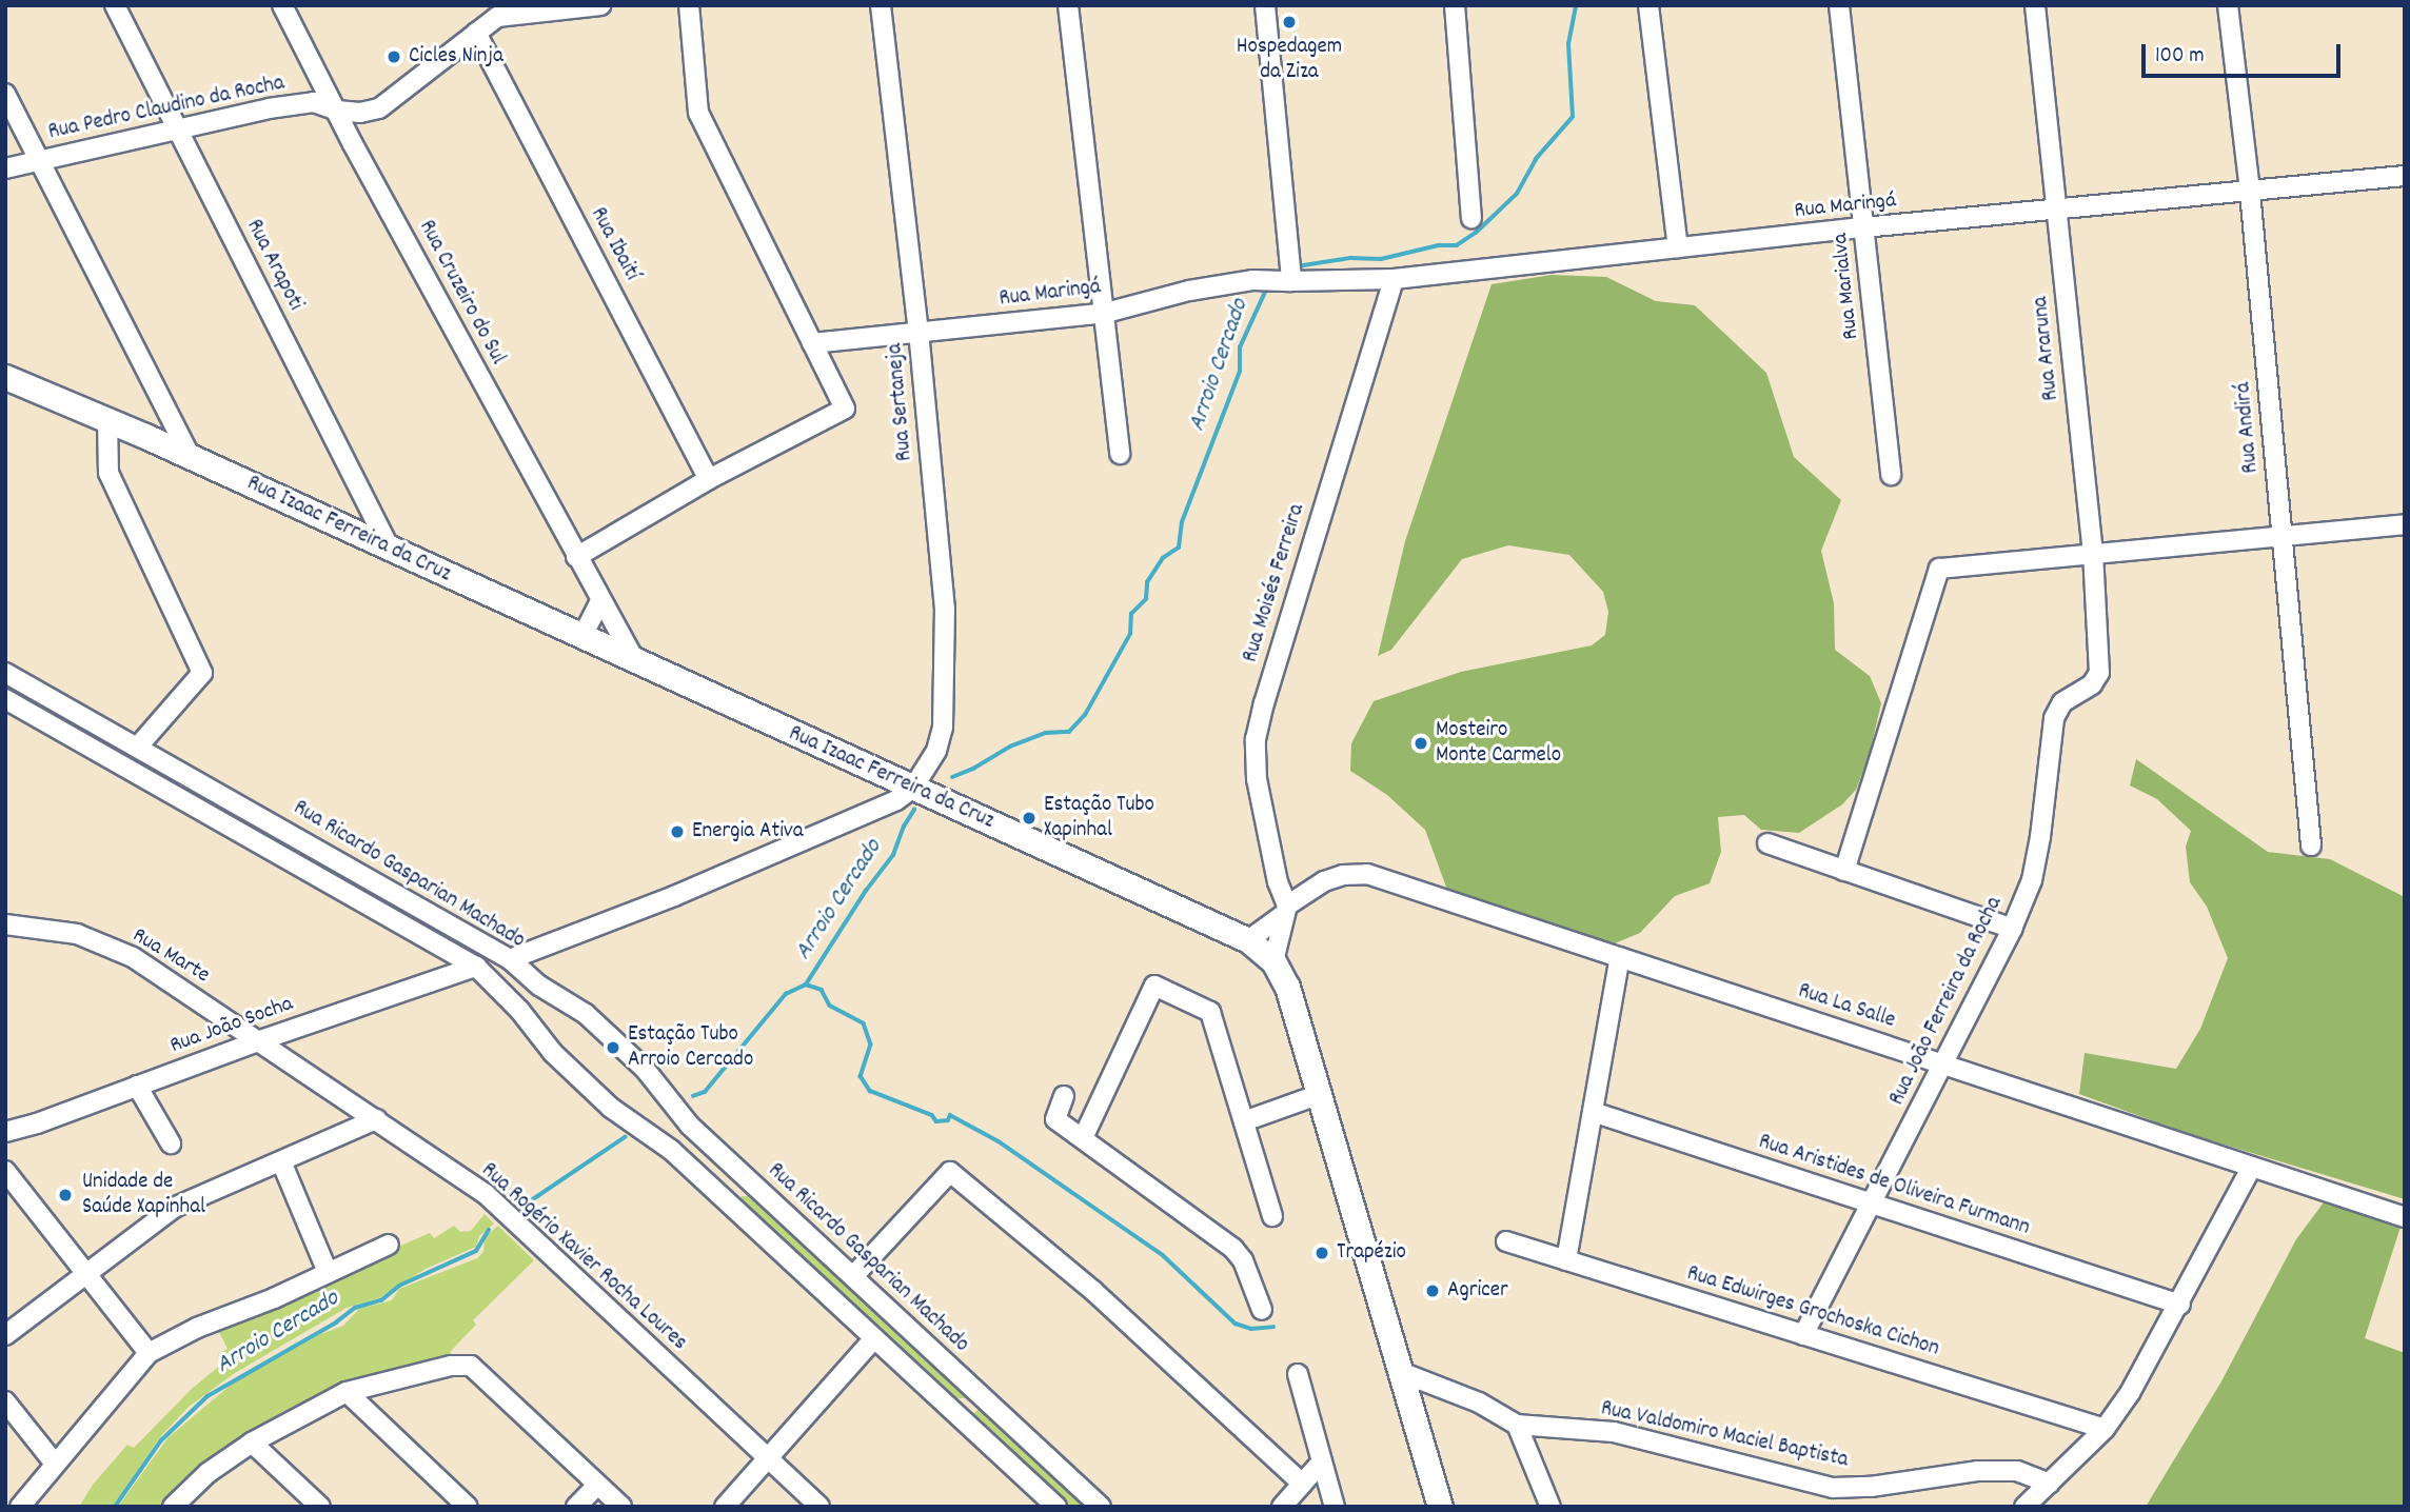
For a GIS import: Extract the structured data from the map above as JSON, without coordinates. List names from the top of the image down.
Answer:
{
  "streets": {
    "main road": ["Rua Izaac Ferreira da Cruz"],
    "street": [
      "Rua Pedro Claudino da Rocha",
      "Rua Maringá",
      "Rua Ibaití",
      "Rua Arapoti",
      "Rua Marialva",
      "Rua Cruzeiro do Sul",
      "Rua Araruna",
      "Rua Sertaneja",
      "Rua Andirá",
      "Rua Moisés Ferreira",
      "Rua Ricardo Gasparian Machado",
      "Rua Marte",
      "Rua João Ferreira da Rocha",
      "Rua La Salle",
      "Rua João Socha",
      "Rua Aristides de Oliveira Furmann",
      "Rua Rogério Xavier Rocha Loures",
      "Rua Edwirges Grochoska Cichon",
      "Rua Valdomiro Maciel Baptista"
    ]
  },
  "crossings": [
    ["Rua Pedro Claudino da Rocha", "Rua Ibaití"],
    ["Rua Pedro Claudino da Rocha", "Rua Arapoti"],
    ["Rua Pedro Claudino da Rocha", "Rua Cruzeiro do Sul"],
    ["Rua Maringá", "Rua Marialva"],
    ["Rua Maringá", "Rua Araruna"],
    ["Rua Maringá", "Rua Sertaneja"],
    ["Rua Maringá", "Rua Andirá"],
    ["Rua Maringá", "Rua Moisés Ferreira"],
    ["Rua Arapoti", "Rua Izaac Ferreira da Cruz"],
    ["Rua Cruzeiro do Sul", "Rua Izaac Ferreira da Cruz"],
    ["Rua Araruna", "Rua João Ferreira da Rocha"],
    ["Rua Sertaneja", "Rua Izaac Ferreira da Cruz"],
    ["Rua Izaac Ferreira da Cruz", "Rua La Salle"],
    ["Rua Izaac Ferreira da Cruz", "Rua Valdomiro Maciel Baptista"],
    ["Rua Moisés Ferreira", "Rua La Salle"],
    ["Rua Ricardo Gasparian Machado", "Rua João Socha"],
    ["Rua Marte", "Rua João Socha"],
    ["Rua Marte", "Rua Rogério Xavier Rocha Loures"],
    ["Rua João Ferreira da Rocha", "Rua La Salle"],
    ["Rua João Ferreira da Rocha", "Rua Aristides de Oliveira Furmann"],
    ["Rua João Ferreira da Rocha", "Rua Edwirges Grochoska Cichon"],
    ["Rua João Socha", "Rua Rogério Xavier Rocha Loures"]
  ],
  "water": ["Arroio Cercado"],
  "places": [
    "Hospedagem da Ziza",
    "Cicles Ninja",
    "Mosteiro Monte Carmelo",
    "Estação Tubo Xapinhal",
    "Energia Ativa",
    "Estação Tubo Arroio Cercado",
    "Unidade de Saúde Xapinhal",
    "Trapézio",
    "Agricer"
  ],
  "scale_bar": "100 m"
}
